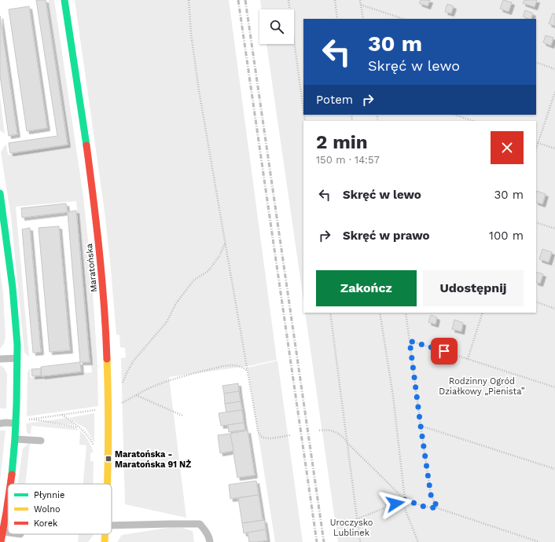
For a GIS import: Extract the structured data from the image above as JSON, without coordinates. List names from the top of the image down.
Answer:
{
  "streets": {
    "main road": ["Maratońska"]
  },
  "parks": ["Rodzinny Ogród Działkowy „Pienista”", "Uroczysko Lublinek"],
  "places": {
    "transit": ["Maratońska - Maratońska 91 NŻ"]
  },
  "legend": ["Płynnie", "Wolno", "Korek"],
  "page": {
    "turn": ["30 m", "Skręć w lewo"],
    "then": "Potem",
    "heading": ["2 min", "150 m · 14:57"],
    "list": [
      {
        "name": "Skręć w lewo",
        "value": "30 m"
      },
      {
        "name": "Skręć w prawo",
        "value": "100 m"
      }
    ],
    "buttons": ["Zakończ", "Udostępnij"]
  }
}
